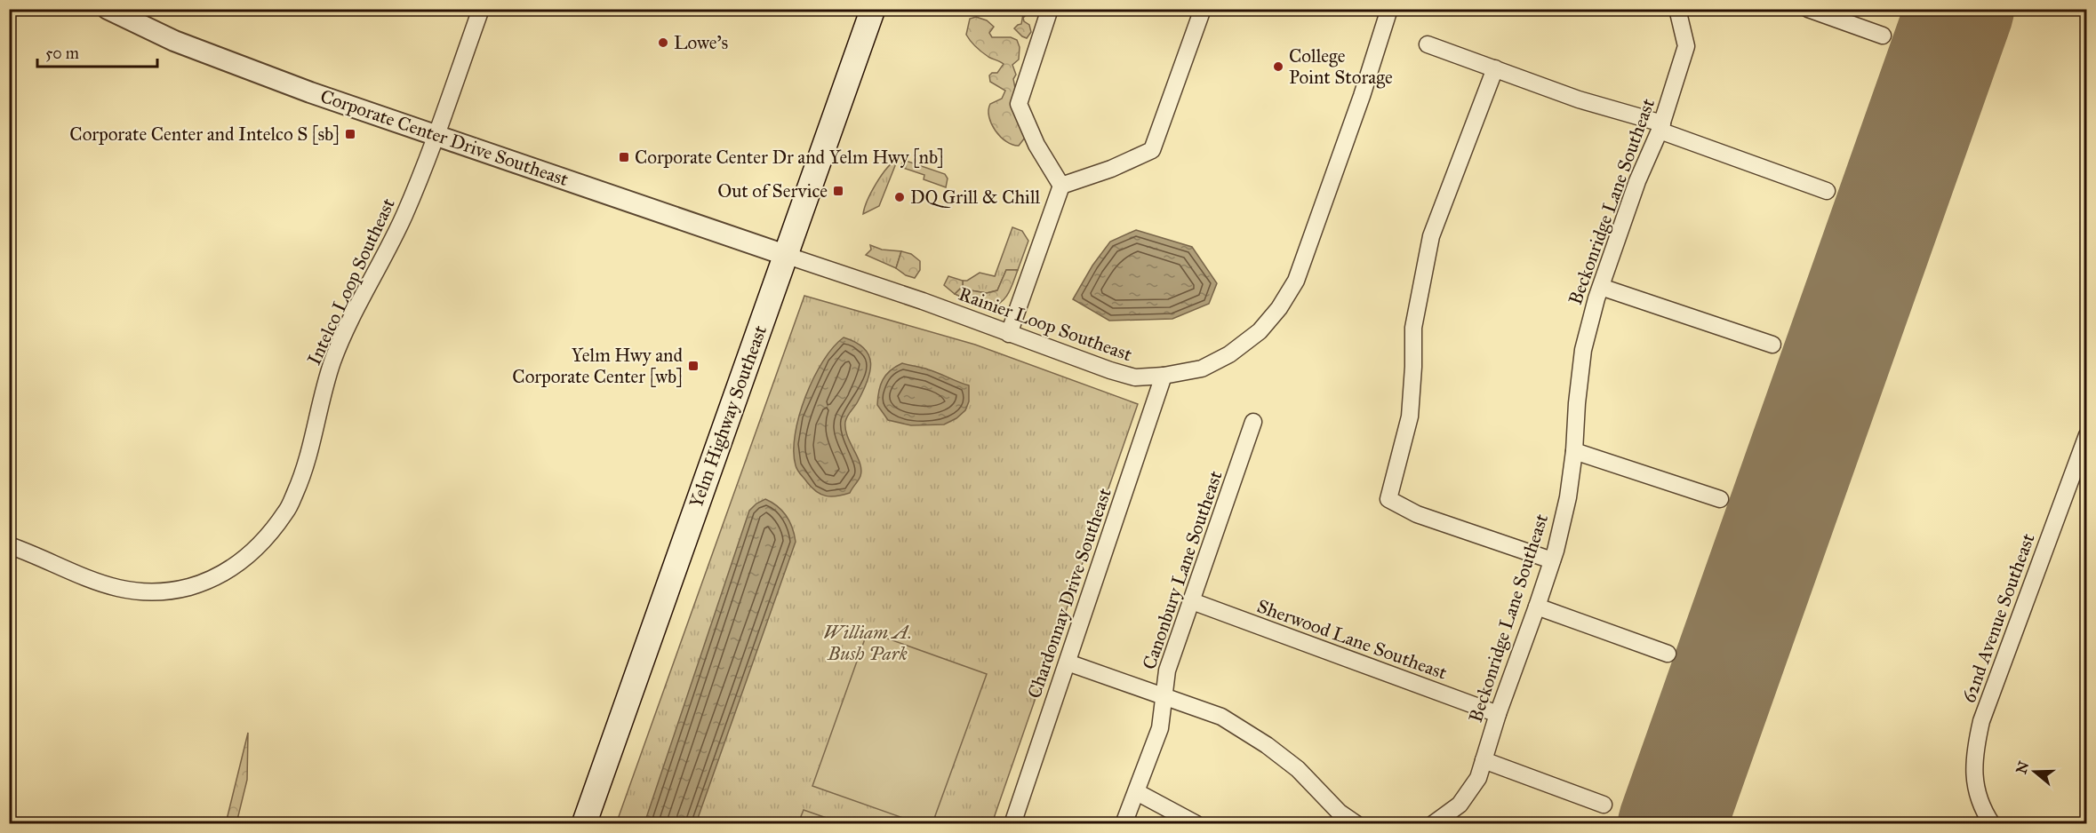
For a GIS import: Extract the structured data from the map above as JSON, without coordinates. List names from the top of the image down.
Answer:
{
  "streets": {
    "main road": ["Yelm Highway Southeast"],
    "street": [
      "Corporate Center Drive Southeast",
      "Beckonridge Lane Southeast",
      "Intelco Loop Southeast",
      "Rainier Loop Southeast",
      "Canonbury Lane Southeast",
      "Chardonnay Drive Southeast",
      "62nd Avenue Southeast",
      "Sherwood Lane Southeast"
    ]
  },
  "crossings": [
    ["Corporate Center Drive Southeast", "Intelco Loop Southeast"],
    ["Corporate Center Drive Southeast", "Rainier Loop Southeast"],
    ["Corporate Center Drive Southeast", "Yelm Highway Southeast"],
    ["Beckonridge Lane Southeast", "Sherwood Lane Southeast"],
    ["Rainier Loop Southeast", "Yelm Highway Southeast"],
    ["Rainier Loop Southeast", "Chardonnay Drive Southeast"],
    ["Canonbury Lane Southeast", "Sherwood Lane Southeast"]
  ],
  "parks": ["William A. Bush Park"],
  "places": {
    "other": ["Lowe's", "College Point Storage", "DQ Grill & Chill"],
    "transit": [
      "Corporate Center and Intelco S [sb]",
      "Corporate Center Dr and Yelm Hwy [nb]",
      "Out of Service",
      "Yelm Hwy and Corporate Center [wb]"
    ]
  },
  "scale_bar": "50 m",
  "north": "left"
}
